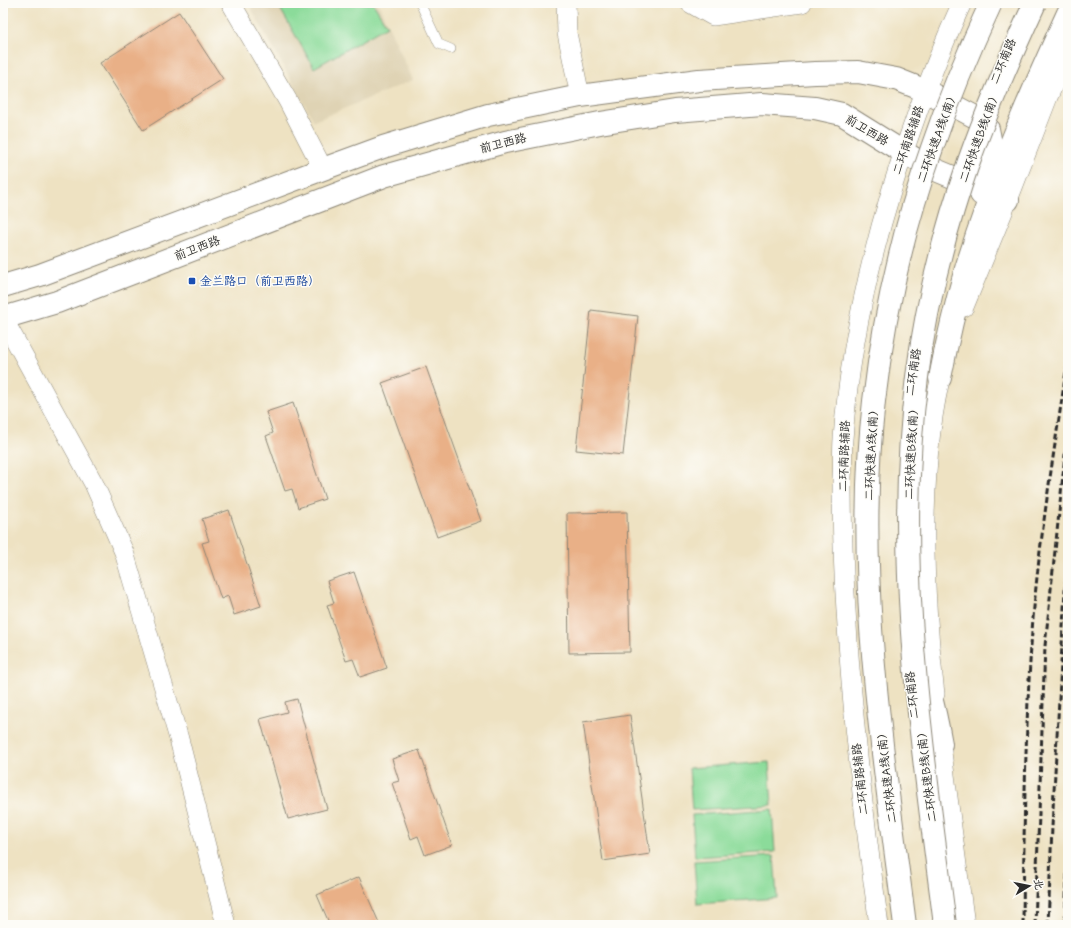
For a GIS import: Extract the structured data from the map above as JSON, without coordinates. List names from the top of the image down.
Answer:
{
  "streets": {
    "main road": [
      "二环南路",
      "前卫西路",
      "二环快速A线(南)",
      "二环快速B线(南)"
    ],
    "street": ["二环南路辅路"]
  },
  "crossings": [
    ["二环南路", "前卫西路"],
    ["前卫西路", "二环南路辅路"]
  ],
  "places": {
    "transit": ["金兰路口（前卫西路）"]
  },
  "north": "right"
}
